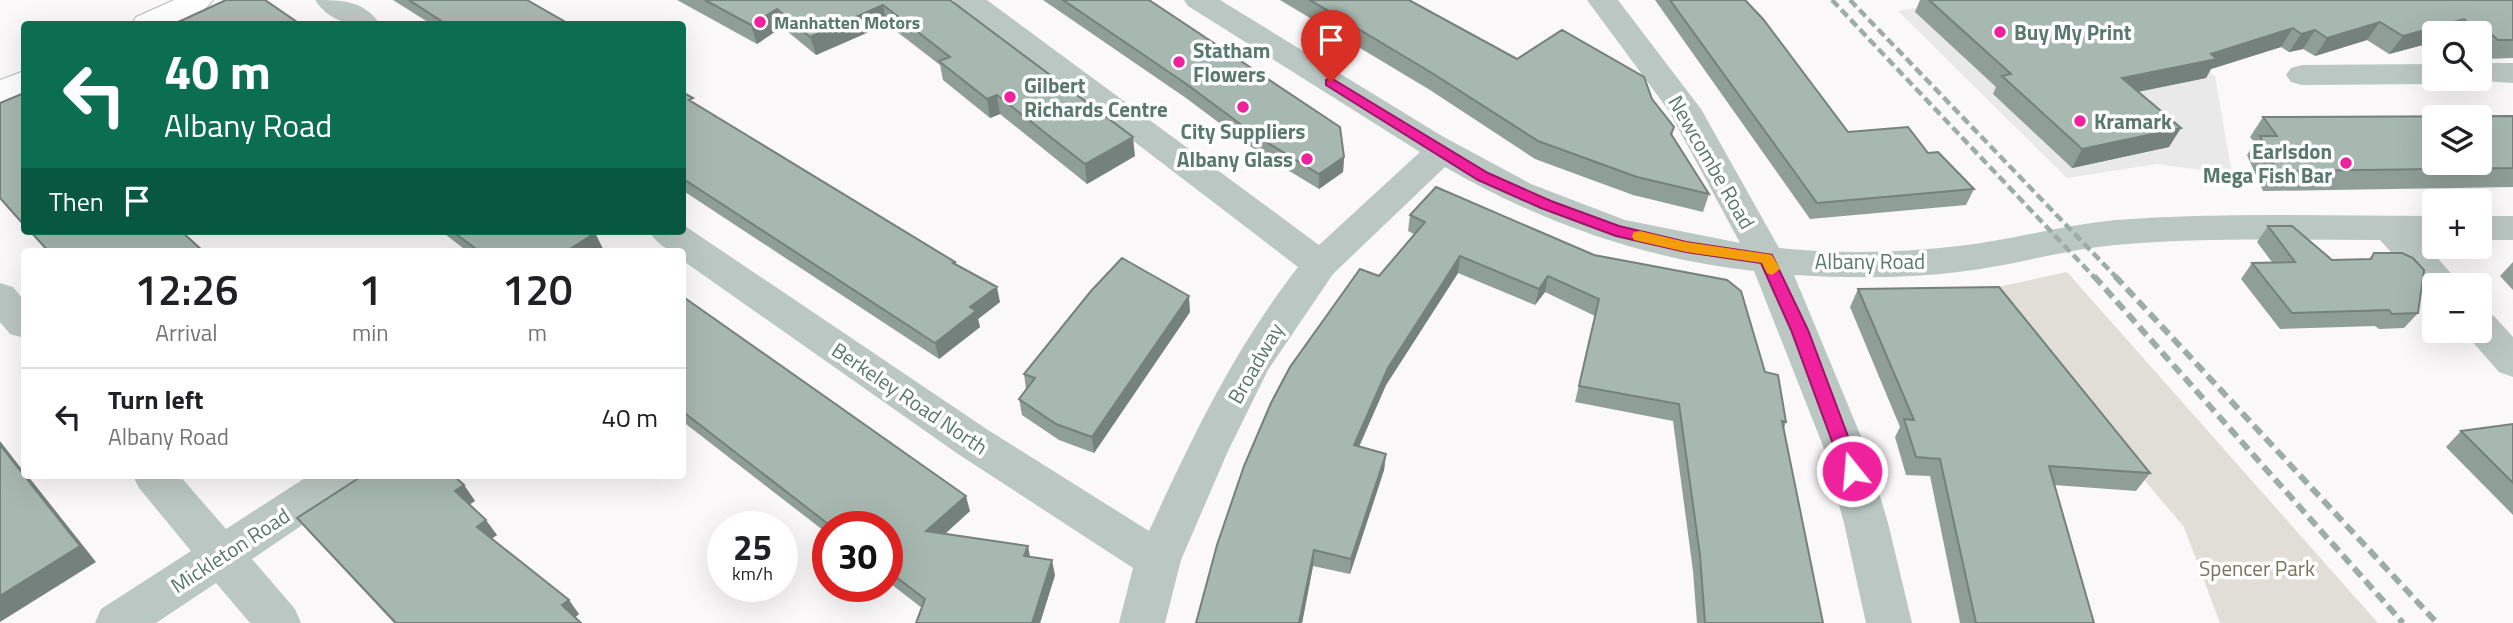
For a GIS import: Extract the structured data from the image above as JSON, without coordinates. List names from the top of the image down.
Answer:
{
  "streets": {
    "street": [
      "Newcombe Road",
      "Albany Road",
      "Broadway",
      "Berkeley Road North",
      "Mickleton Road"
    ]
  },
  "crossings": [
    ["Newcombe Road", "Albany Road"],
    ["Albany Road", "Broadway"],
    ["Broadway", "Berkeley Road North"]
  ],
  "parks": ["Spencer Park"],
  "places": [
    "Manhatten Motors",
    "Buy My Print",
    "Statham Flowers",
    "Gilbert Richards Centre",
    "City Suppliers",
    "Kramark",
    "Albany Glass",
    "Earlsdon Mega Fish Bar"
  ],
  "page": {
    "map_buttons": ["+", "−"],
    "turn": ["40 m", "Albany Road"],
    "then": "Then",
    "eta": [
      "12:26",
      "Arrival",
      "1",
      "min",
      "120",
      "m"
    ],
    "list": [
      {
        "name": "Turn left",
        "note": "Albany Road",
        "value": "40 m"
      }
    ],
    "speed": "25 km/h",
    "limit": "30"
  }
}
